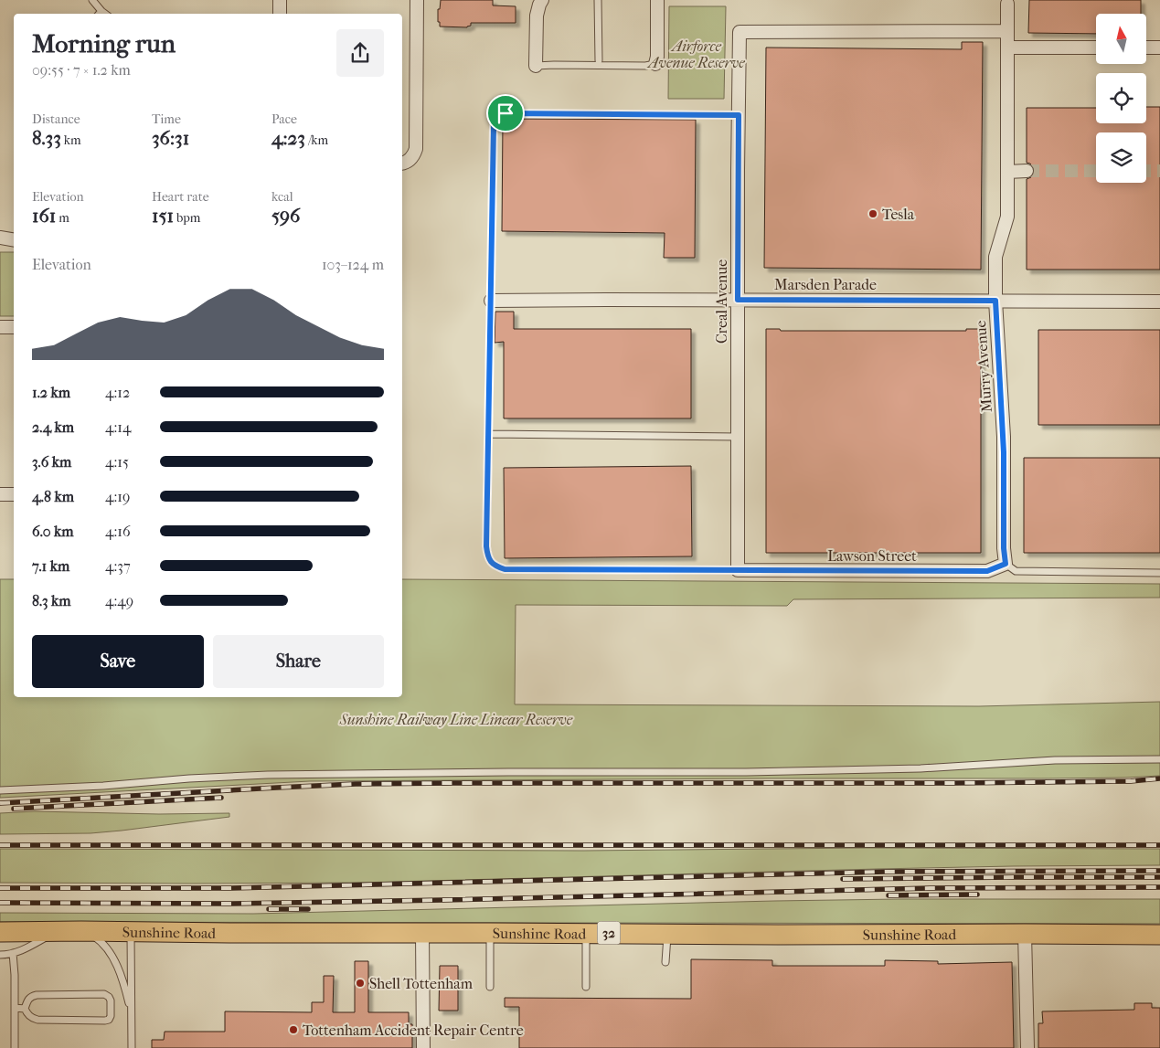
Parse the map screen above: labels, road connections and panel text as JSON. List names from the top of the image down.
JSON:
{
  "streets": {
    "main road": ["Sunshine Road", "32"],
    "street": [
      "Marsden Parade",
      "Creal Avenue",
      "Murry Avenue",
      "Lawson Street"
    ]
  },
  "crossings": [
    ["Marsden Parade", "Creal Avenue"],
    ["Marsden Parade", "Murry Avenue"],
    ["Creal Avenue", "Murry Avenue"],
    ["Creal Avenue", "Lawson Street"],
    ["Murry Avenue", "Lawson Street"]
  ],
  "parks": ["Airforce Avenue Reserve", "Sunshine Railway Line Linear Reserve"],
  "places": ["Tesla", "Shell Tottenham", "Tottenham Accident Repair Centre"],
  "north": "top",
  "page": {
    "heading": ["Morning run", "09:55 · 7 × 1.2 km"],
    "stats": [
      ["Distance", "8.33 km"],
      ["Time", "36:31"],
      ["Pace", "4:23 /km"],
      ["Elevation", "161 m"],
      ["Heart rate", "151 bpm"],
      ["kcal", "596"]
    ],
    "chart": ["Elevation", "103–124 m"],
    "list": [
      {
        "name": "1.2 km",
        "note": "4:12"
      },
      {
        "name": "2.4 km",
        "note": "4:14"
      },
      {
        "name": "3.6 km",
        "note": "4:15"
      },
      {
        "name": "4.8 km",
        "note": "4:19"
      },
      {
        "name": "6.0 km",
        "note": "4:16"
      },
      {
        "name": "7.1 km",
        "note": "4:37"
      },
      {
        "name": "8.3 km",
        "note": "4:49"
      }
    ],
    "buttons": ["Save", "Share"]
  }
}
